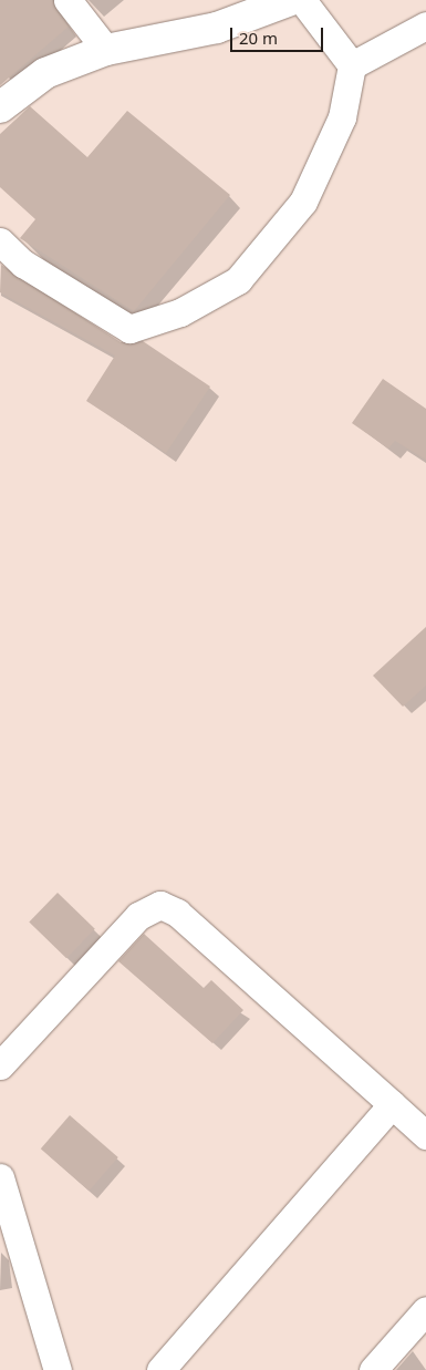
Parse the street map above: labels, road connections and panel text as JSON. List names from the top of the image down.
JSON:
{
  "scale_bar": "20 m"
}
